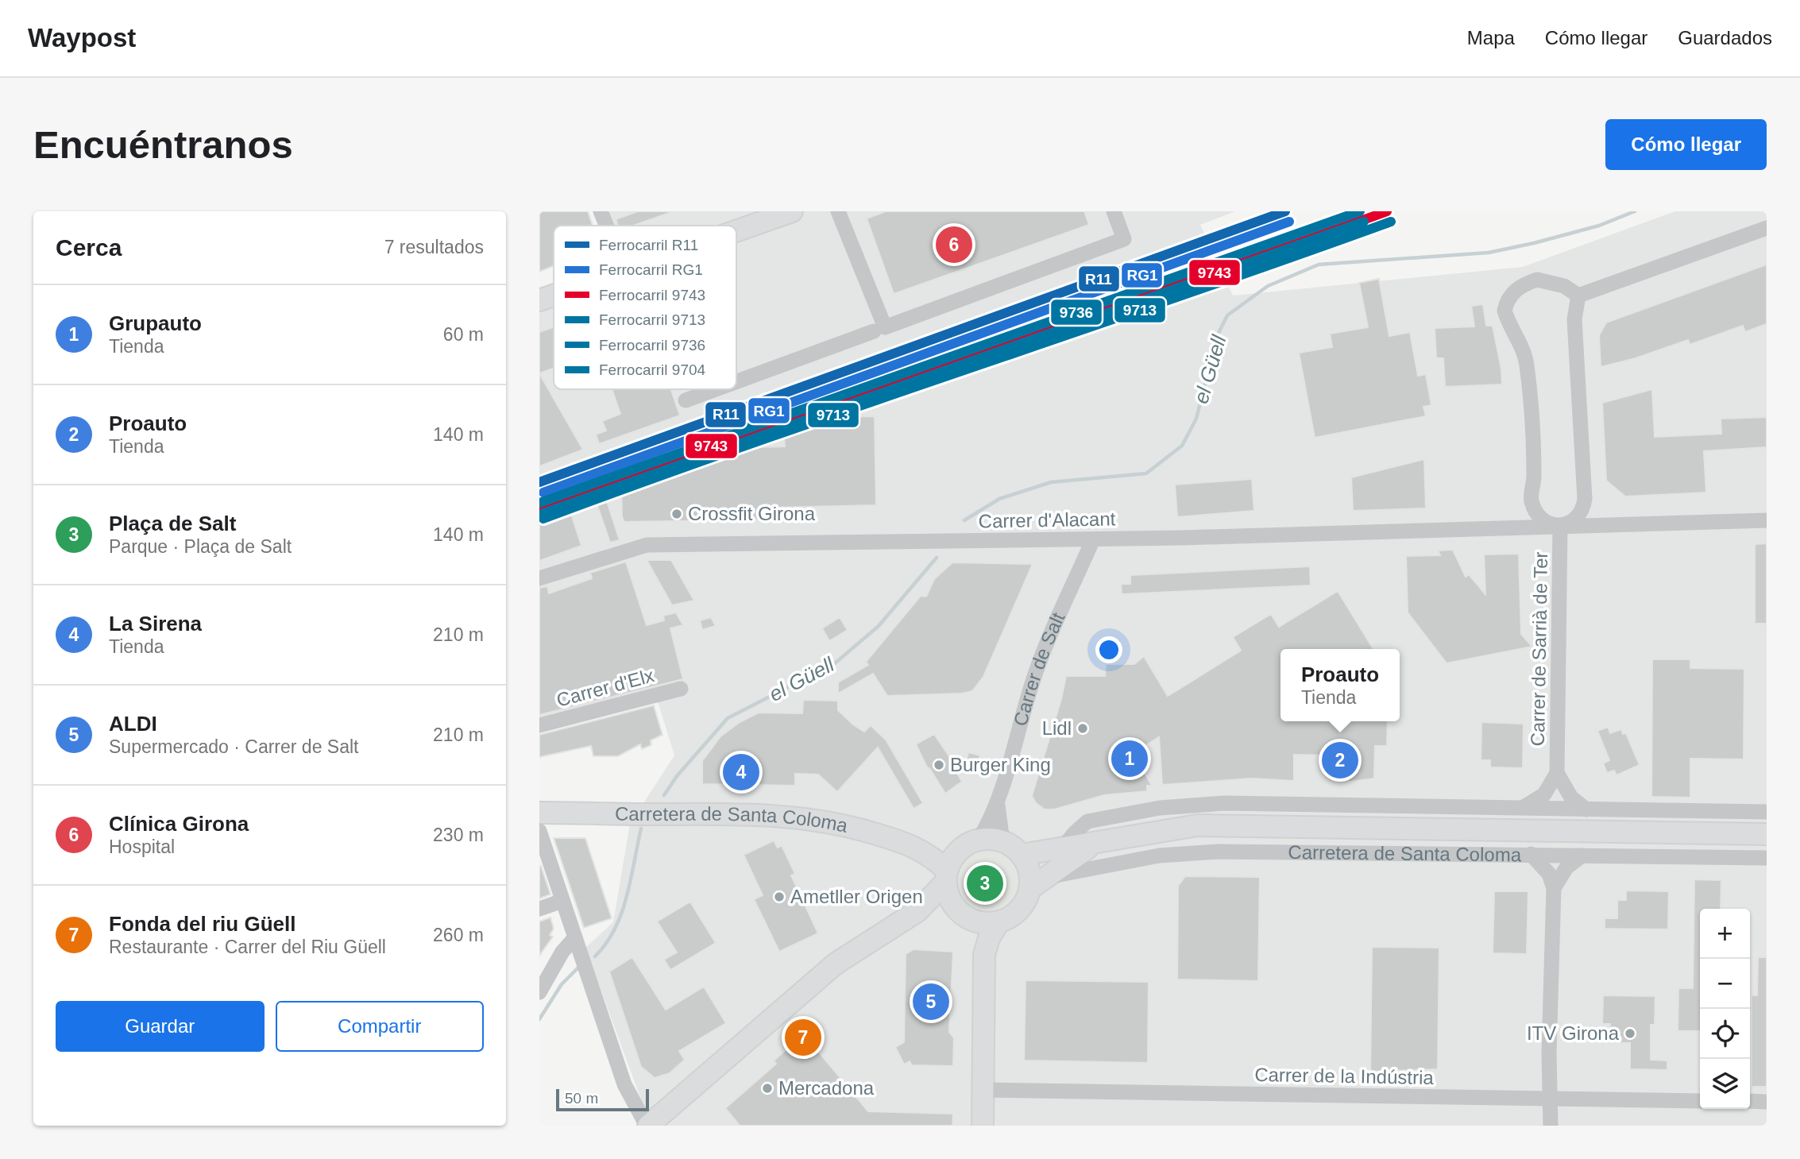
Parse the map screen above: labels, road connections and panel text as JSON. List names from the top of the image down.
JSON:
{
  "streets": {
    "street": [
      "Carrer d'Alacant",
      "Carrer de Sarrià de Ter",
      "Carrer de Salt",
      "Carrer d'Elx",
      "Carretera de Santa Coloma",
      "Carrer de la Indústria"
    ]
  },
  "crossings": [
    ["Carrer d'Alacant", "Carrer de Sarrià de Ter"],
    ["Carrer d'Alacant", "Carrer de Salt"],
    ["Carrer de Salt", "Carretera de Santa Coloma"]
  ],
  "water": ["el Güell"],
  "places": [
    "Crossfit Girona",
    "Lidl",
    "Burger King",
    "Ametller Origen",
    "ITV Girona",
    "Mercadona"
  ],
  "lines": [
    "rail line R11",
    "rail line 9743",
    "rail line 9736",
    "rail line RG1",
    "rail line 9713",
    "rail line 9704"
  ],
  "legend": [
    "Ferrocarril R11",
    "Ferrocarril RG1",
    "Ferrocarril 9743",
    "Ferrocarril 9713",
    "Ferrocarril 9736",
    "Ferrocarril 9704"
  ],
  "scale_bar": "50 m",
  "page": {
    "header": "Waypost",
    "nav": ["Mapa", "Cómo llegar", "Guardados"],
    "buttons": [
      "Cómo llegar",
      ["Guardar", "Compartir"]
    ],
    "title": "Encuéntranos",
    "heading": ["Cerca", "7 resultados"],
    "pins": [
      "6",
      "1",
      "2",
      "4",
      "3",
      "5",
      "7"
    ],
    "list": [
      {
        "mark": "1",
        "name": "Grupauto",
        "note": "Tienda",
        "value": "60 m"
      },
      {
        "mark": "2",
        "name": "Proauto",
        "note": "Tienda",
        "value": "140 m"
      },
      {
        "mark": "3",
        "name": "Plaça de Salt",
        "note": "Parque · Plaça de Salt",
        "value": "140 m"
      },
      {
        "mark": "4",
        "name": "La Sirena",
        "note": "Tienda",
        "value": "210 m"
      },
      {
        "mark": "5",
        "name": "ALDI",
        "note": "Supermercado · Carrer de Salt",
        "value": "210 m"
      },
      {
        "mark": "6",
        "name": "Clínica Girona",
        "note": "Hospital",
        "value": "230 m"
      },
      {
        "mark": "7",
        "name": "Fonda del riu Güell",
        "note": "Restaurante · Carrer del Riu Güell",
        "value": "260 m"
      }
    ],
    "popup": ["Proauto", "Tienda"],
    "map_buttons": ["+", "−"],
    "scale": "50 m"
  }
}
